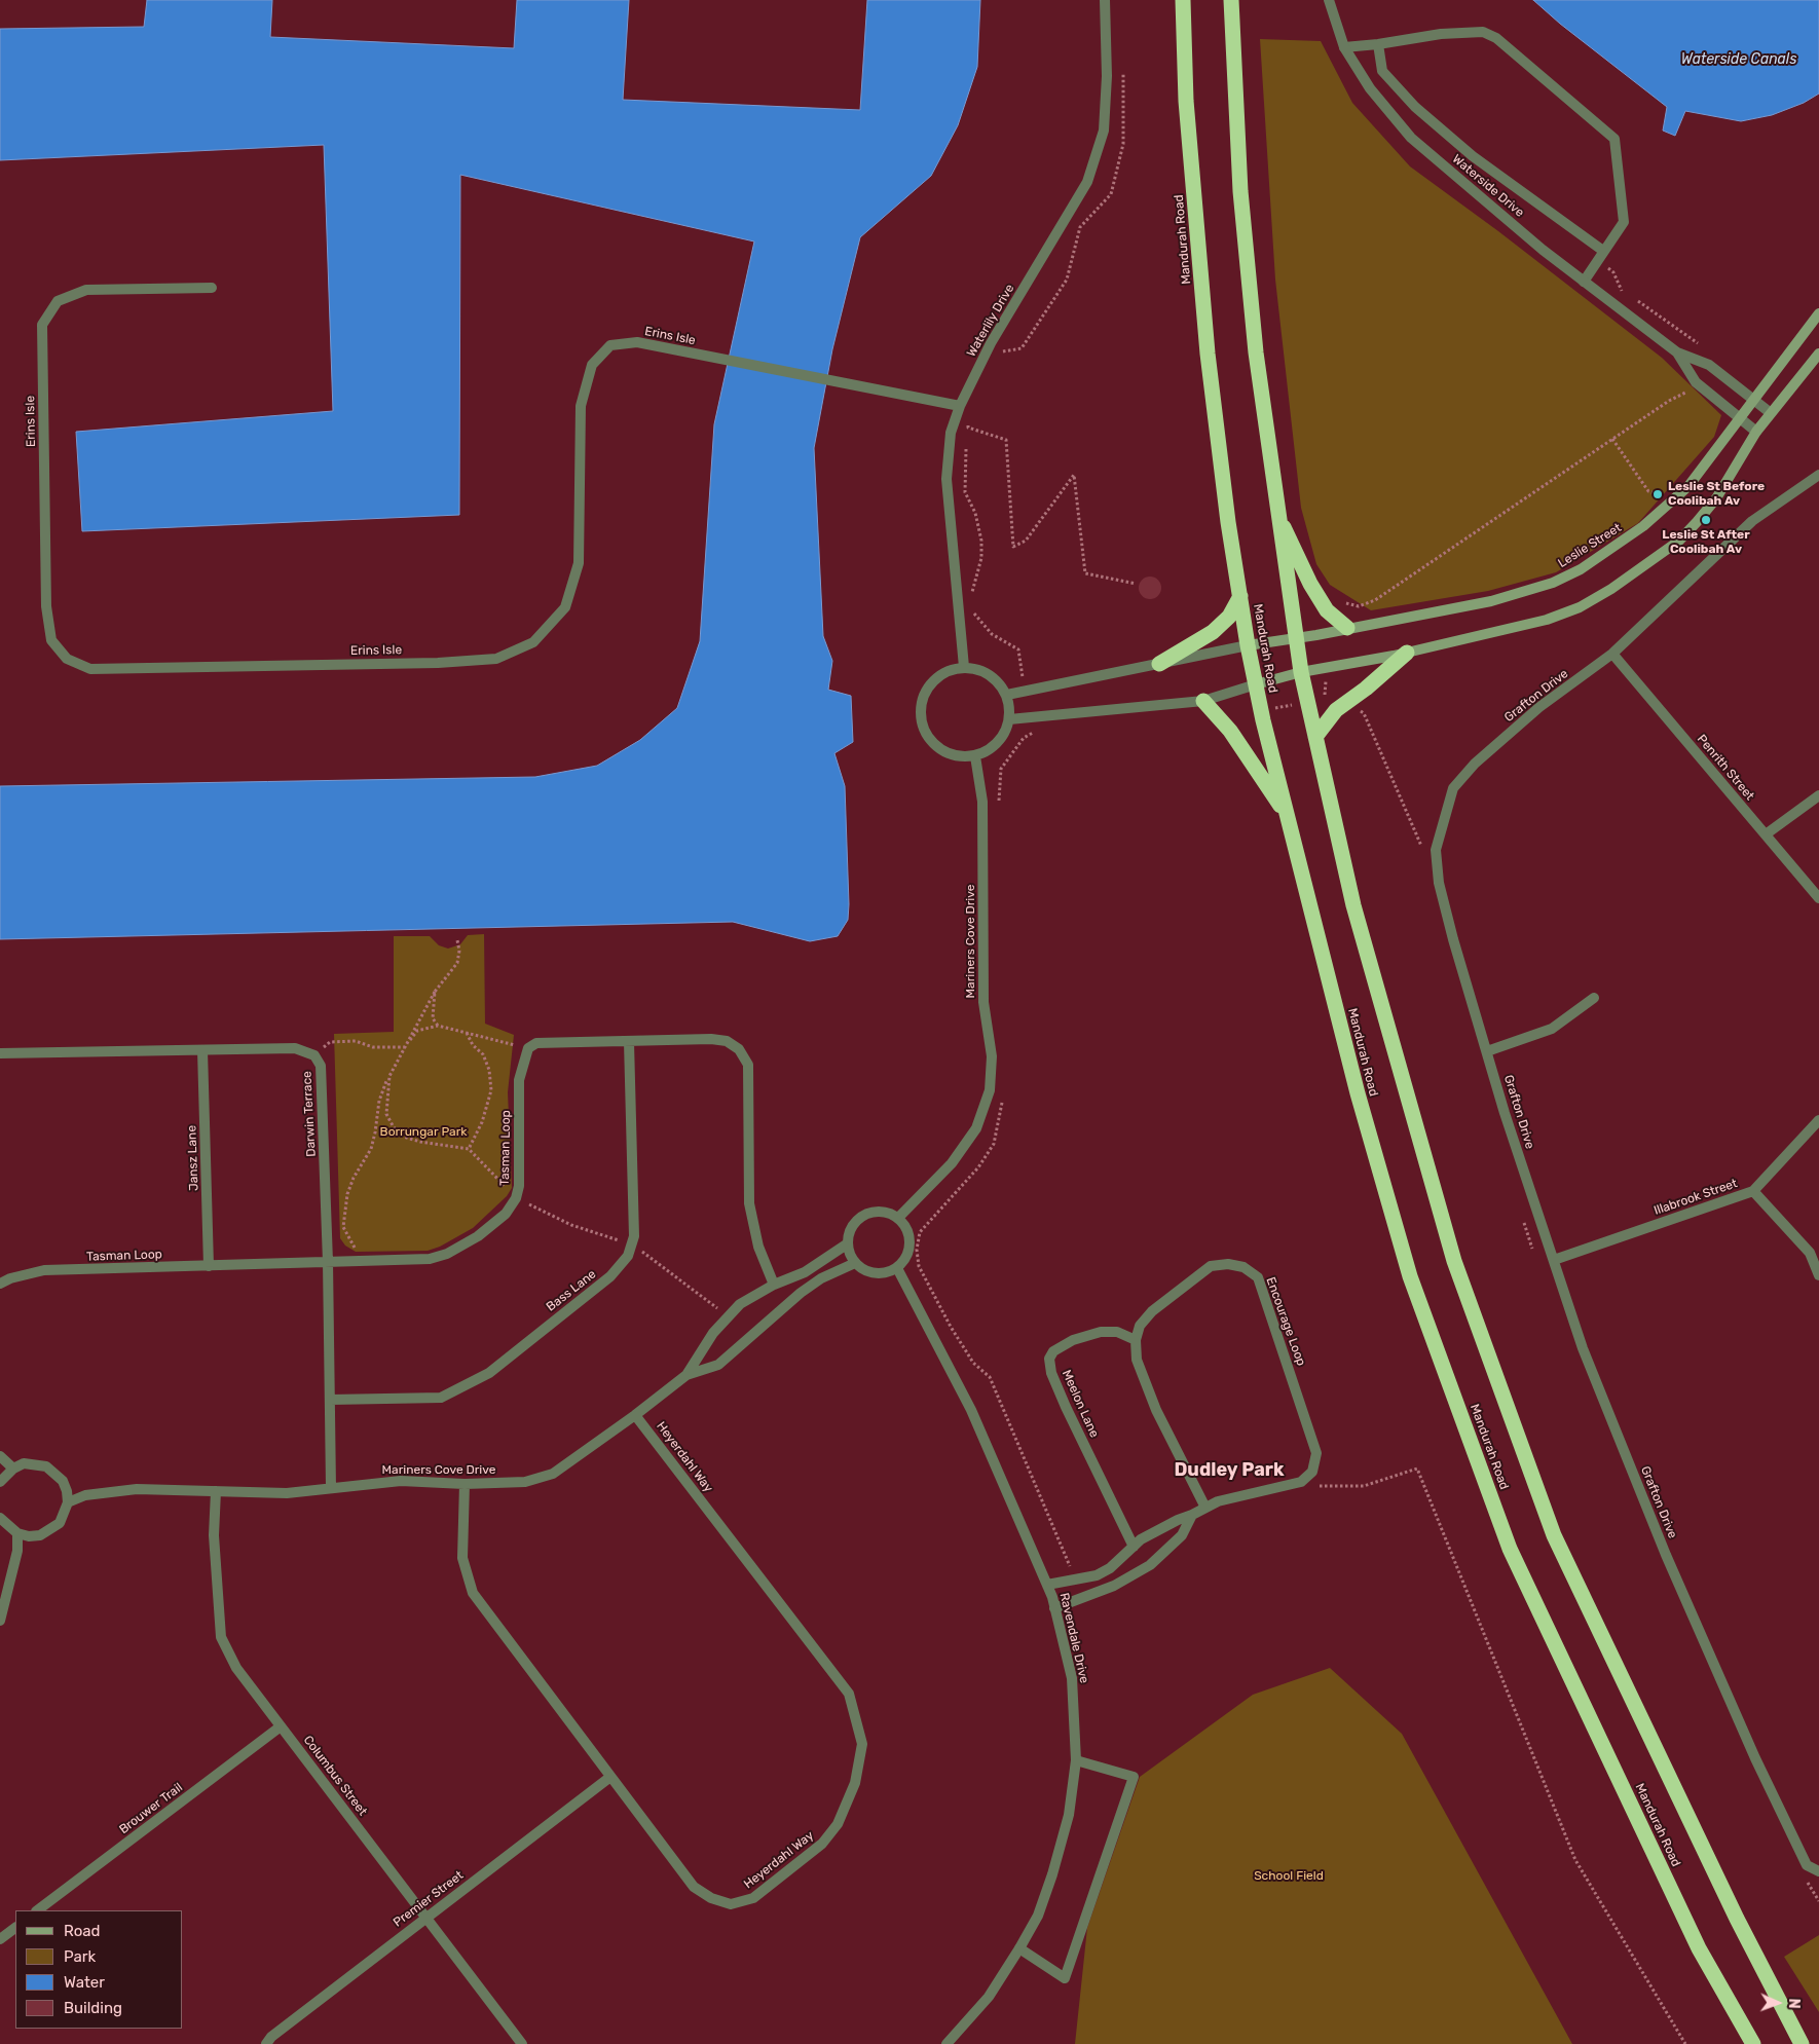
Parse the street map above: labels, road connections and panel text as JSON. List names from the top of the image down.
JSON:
{
  "streets": {
    "highway": ["Mandurah Road"],
    "street": [
      "Waterside Drive",
      "Waterlily Drive",
      "Erins Isle",
      "Leslie Street",
      "Grafton Drive",
      "Penrith Street",
      "Mariners Cove Drive",
      "Darwin Terrace",
      "Tasman Loop",
      "Jansz Lane",
      "Illabrook Street",
      "Bass Lane",
      "Encourage Loop",
      "Meelon Lane",
      "Heyerdahl Way",
      "Ravendale Drive",
      "Columbus Street",
      "Brouwer Trail",
      "Premier Street"
    ]
  },
  "crossings": [
    ["Waterside Drive", "Leslie Street"],
    ["Mandurah Road", "Leslie Street"],
    ["Waterlily Drive", "Erins Isle"],
    ["Waterlily Drive", "Mariners Cove Drive"],
    ["Grafton Drive", "Penrith Street"],
    ["Grafton Drive", "Illabrook Street"],
    ["Mariners Cove Drive", "Darwin Terrace"],
    ["Mariners Cove Drive", "Heyerdahl Way"],
    ["Mariners Cove Drive", "Ravendale Drive"],
    ["Mariners Cove Drive", "Columbus Street"],
    ["Darwin Terrace", "Tasman Loop"],
    ["Darwin Terrace", "Jansz Lane"],
    ["Darwin Terrace", "Bass Lane"],
    ["Tasman Loop", "Jansz Lane"],
    ["Encourage Loop", "Meelon Lane"],
    ["Encourage Loop", "Ravendale Drive"],
    ["Heyerdahl Way", "Premier Street"],
    ["Columbus Street", "Brouwer Trail"],
    ["Columbus Street", "Premier Street"]
  ],
  "districts": ["Dudley Park"],
  "water": ["Waterside Canals"],
  "parks": ["Borrungar Park", "School Field"],
  "places": ["Leslie St Before Coolibah Av", "Leslie St After Coolibah Av"],
  "legend": [
    "Road",
    "Park",
    "Water",
    "Building"
  ],
  "north": "right"
}
